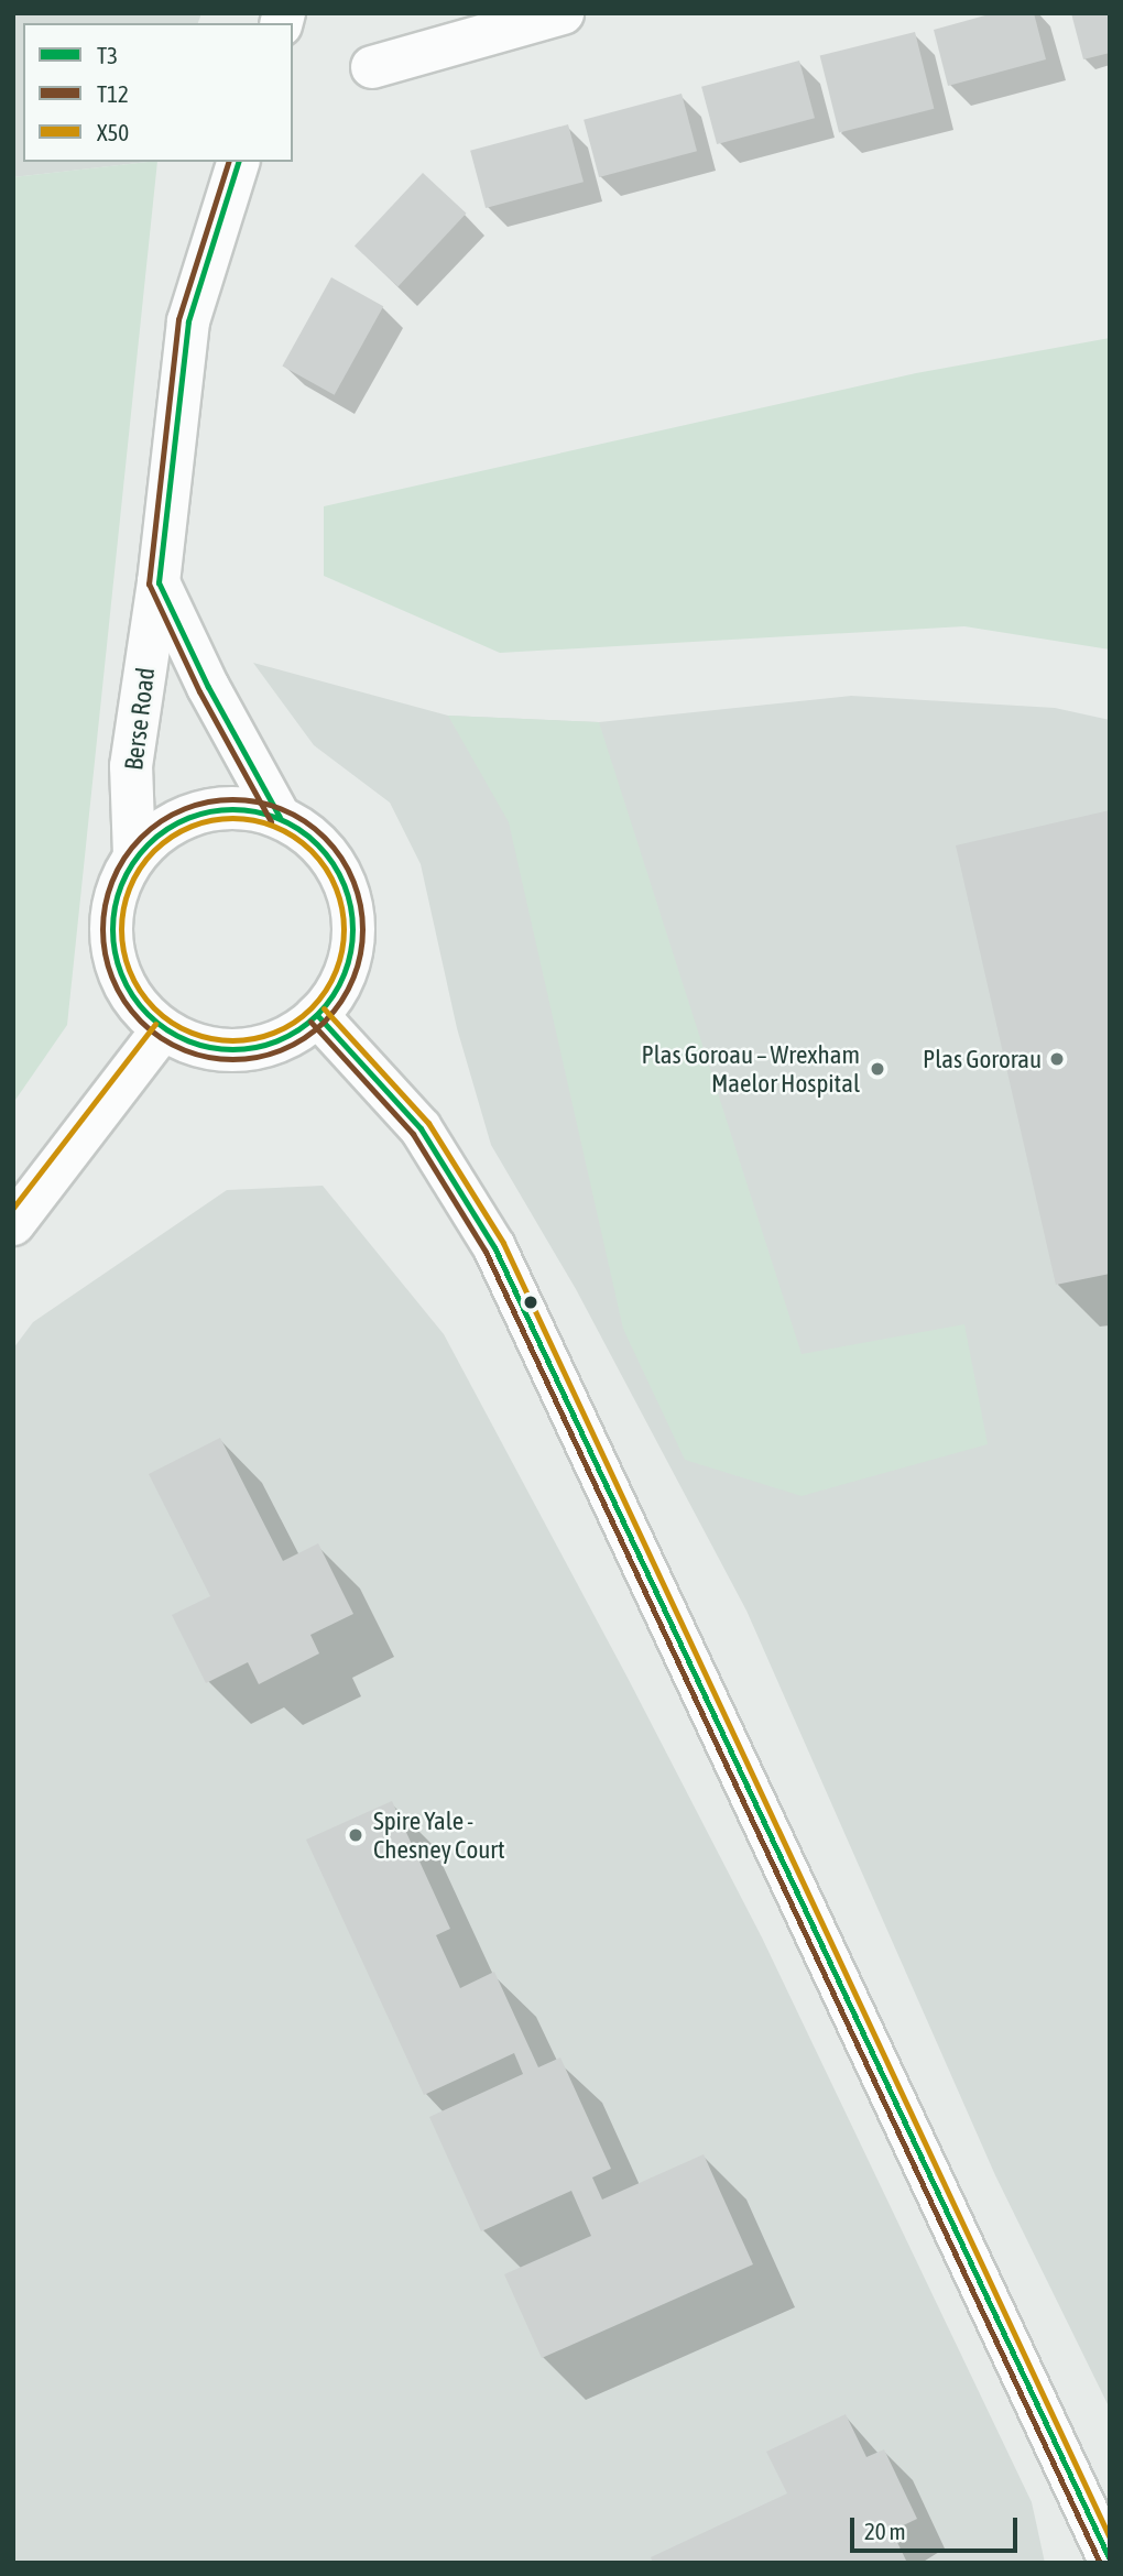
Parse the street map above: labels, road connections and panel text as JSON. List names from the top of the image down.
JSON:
{
  "streets": {
    "main road": ["Berse Road"]
  },
  "places": ["Plas Gororau", "Plas Goroau – Wrexham Maelor Hospital", "Spire Yale - Chesney Court"],
  "lines": ["transit line T3", "transit line T12", "transit line X50"],
  "legend": ["T3", "T12", "X50"],
  "scale_bar": "20 m"
}
